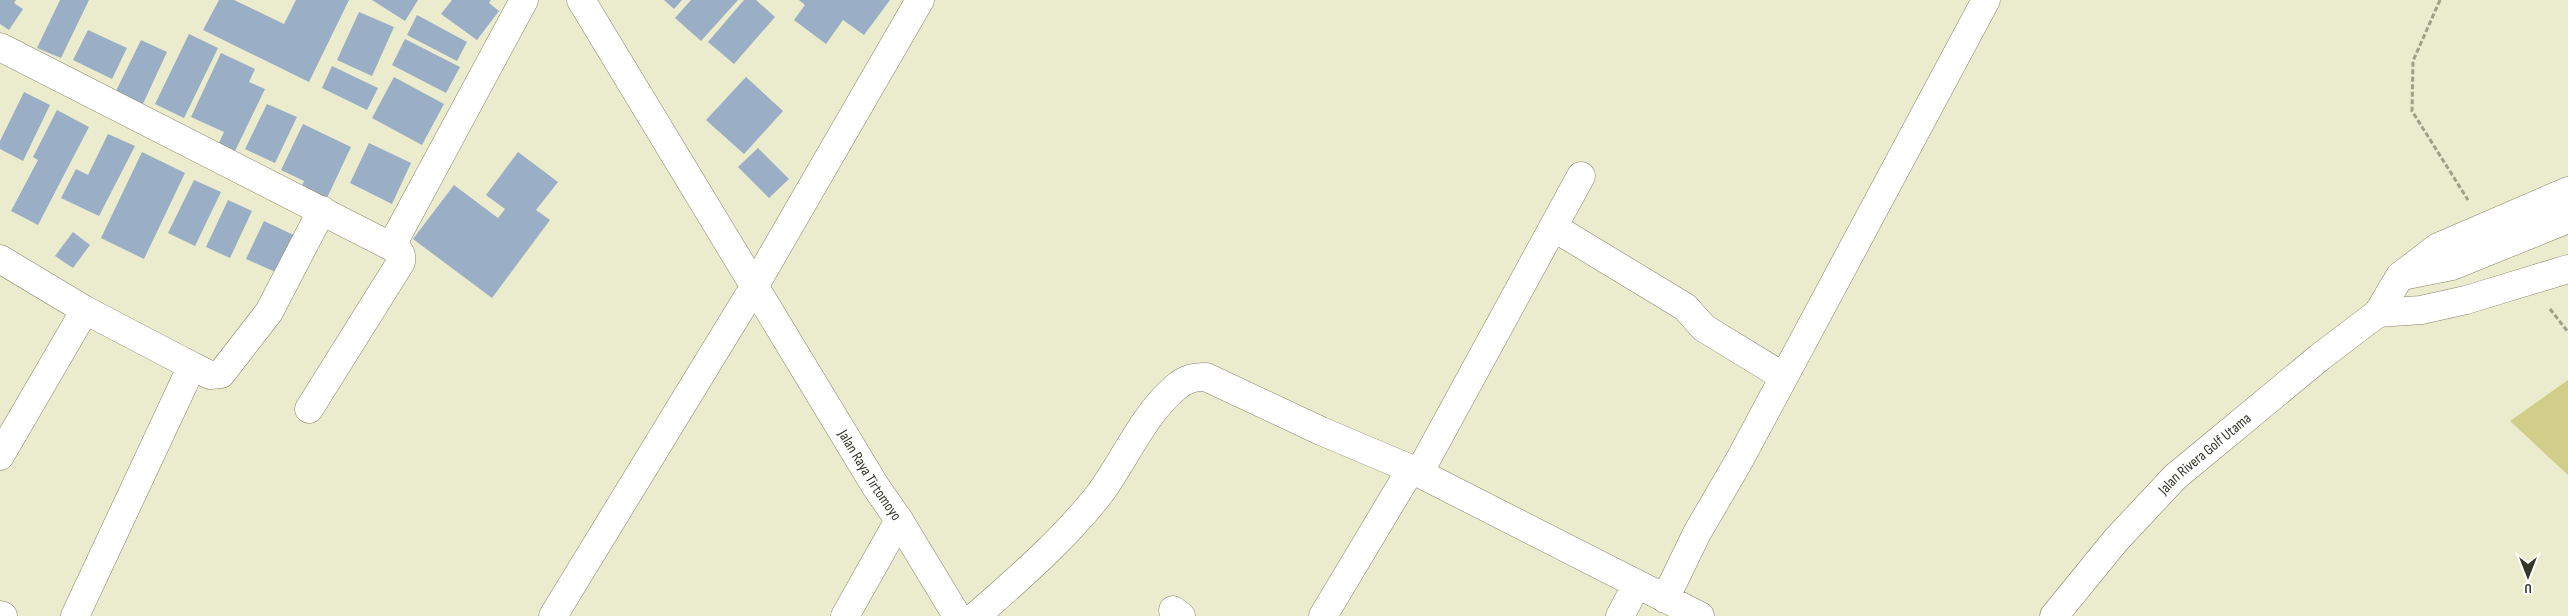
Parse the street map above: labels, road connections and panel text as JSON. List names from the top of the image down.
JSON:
{
  "streets": {
    "street": ["Jalan Rivera Golf Utama", "Jalan Raya Tirtomoyo"]
  },
  "north": "bottom"
}
